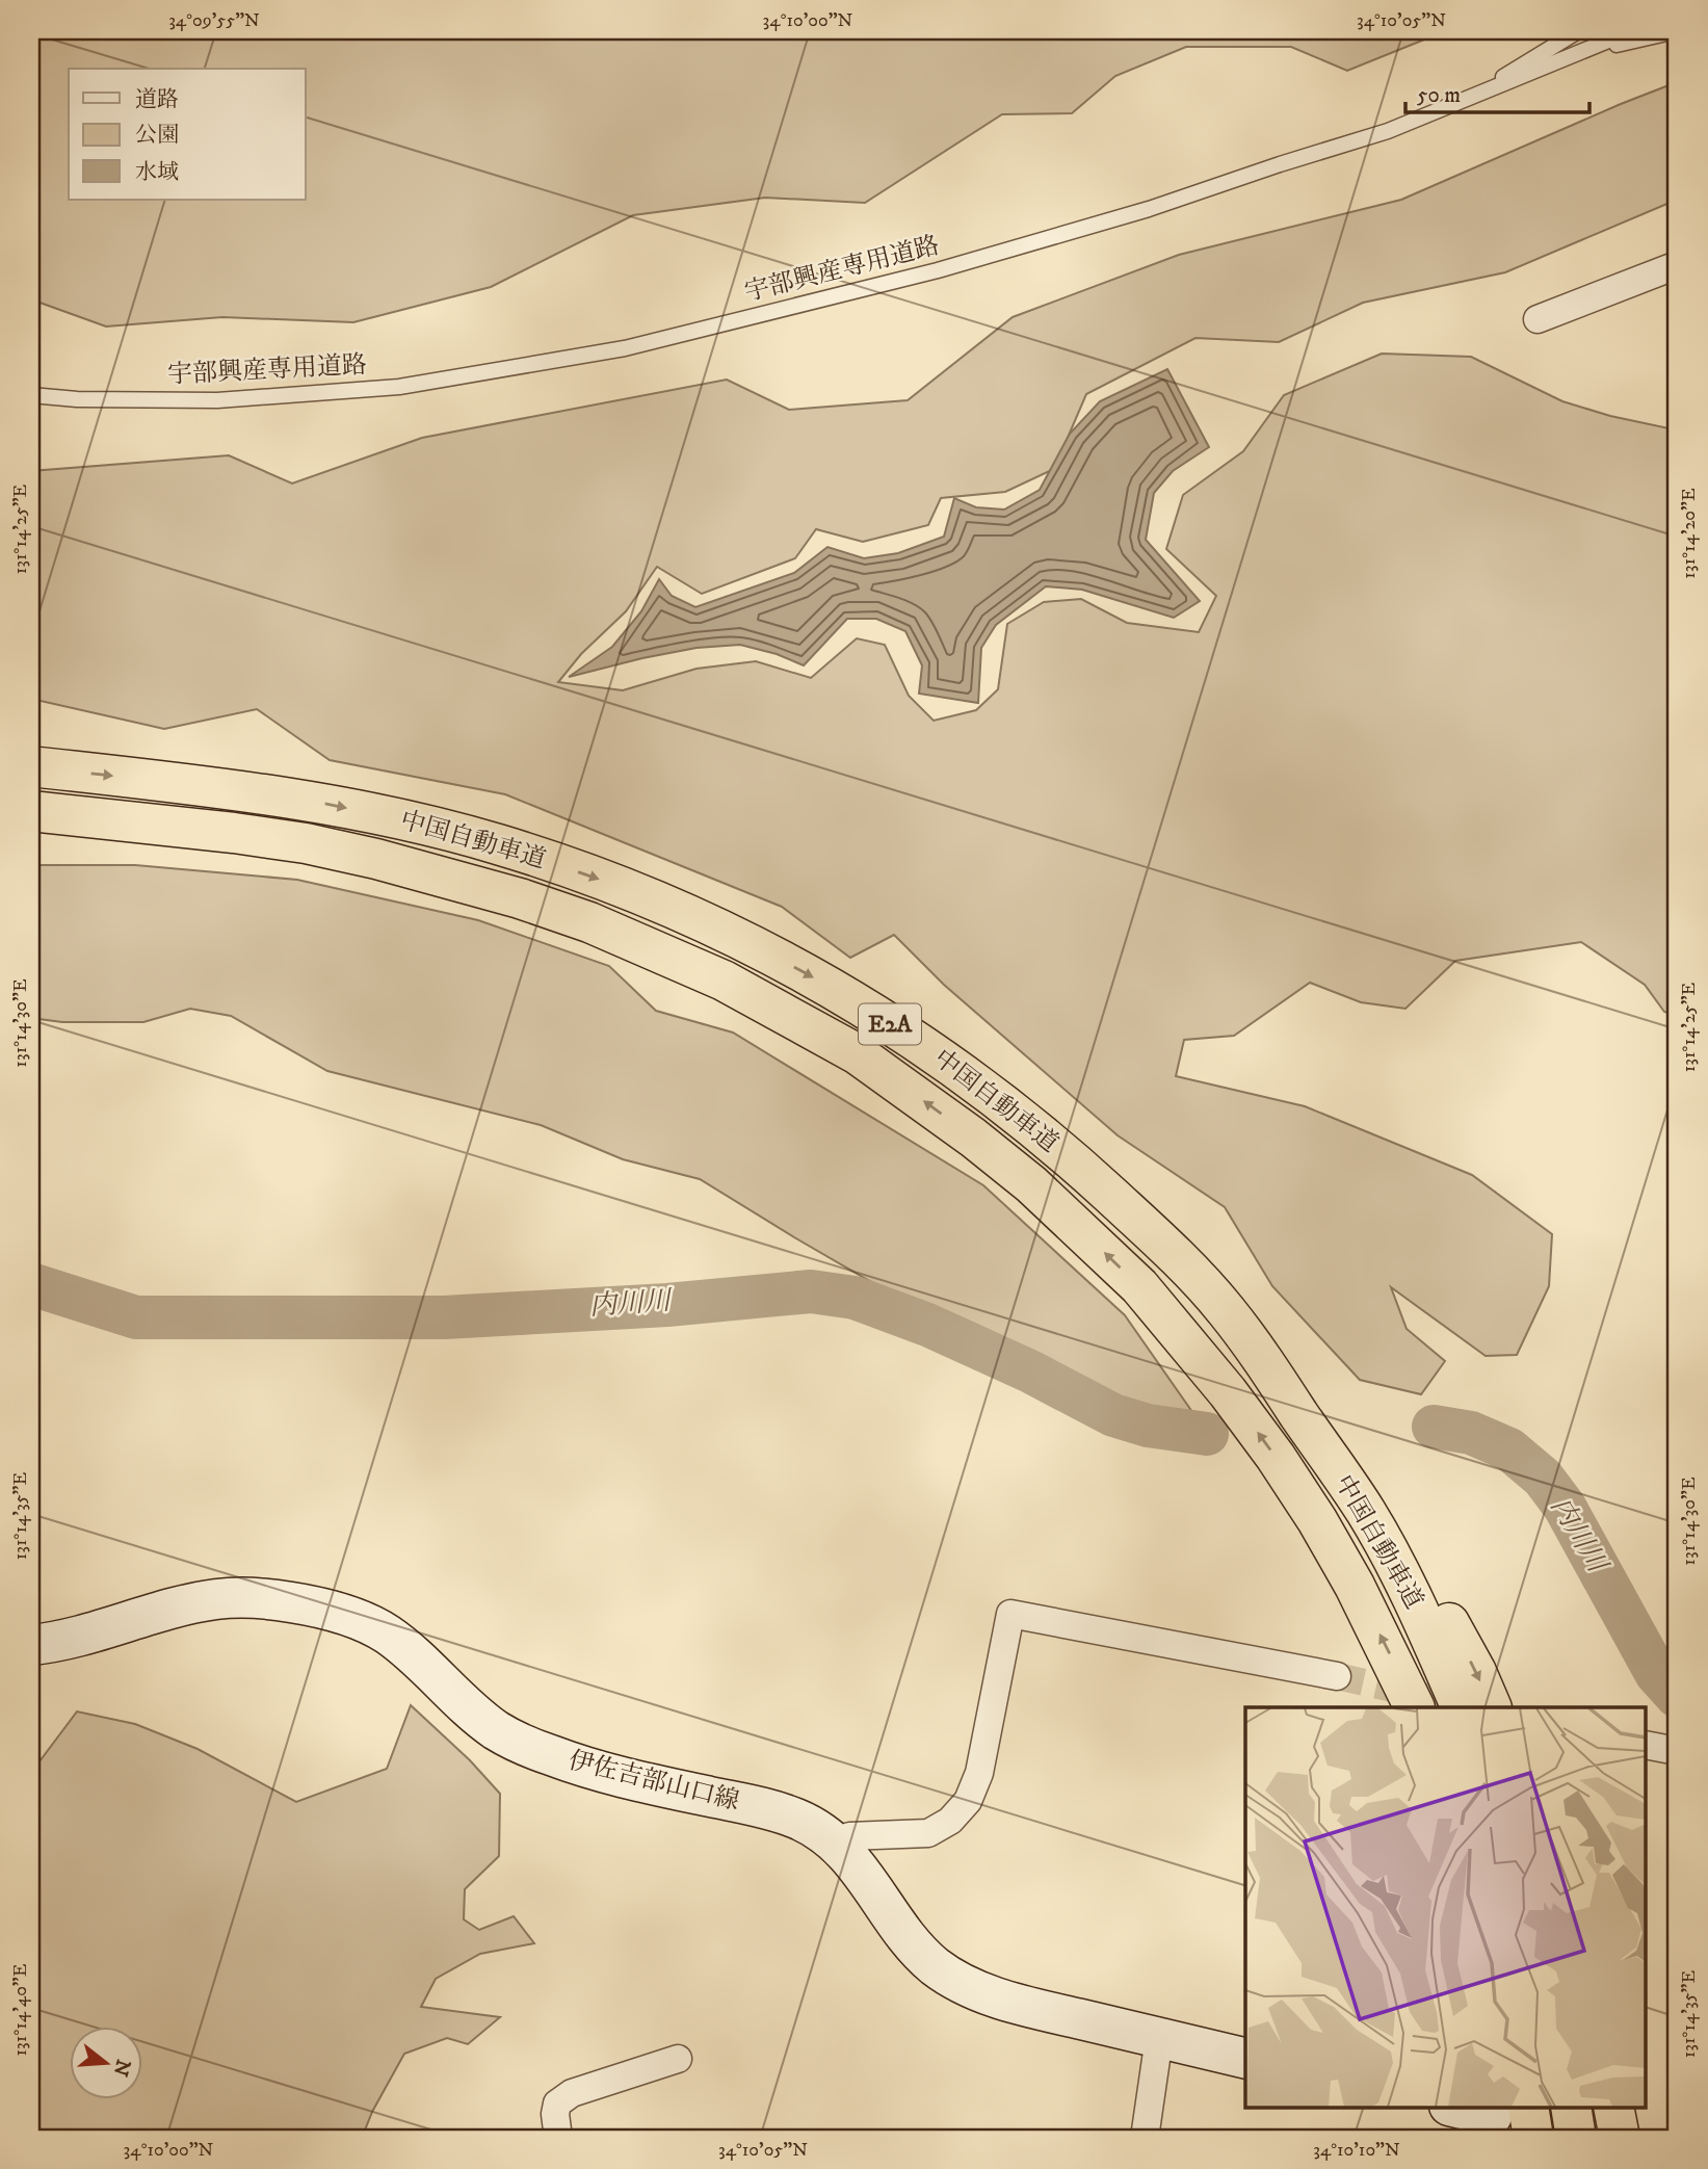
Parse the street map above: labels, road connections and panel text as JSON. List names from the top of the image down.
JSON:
{
  "streets": {
    "highway": ["中国自動車道", "E2A"],
    "main road": ["伊佐吉部山口線"],
    "lane": ["宇部興産専用道路"]
  },
  "water": ["内川川"],
  "legend": ["道路", "公園", "水域"],
  "scale_bar": "50 m",
  "north": "right",
  "coordinates": [
    "34°09'55\"N",
    "34°10'00\"N",
    "34°10'05\"N",
    "131°14'25\"E",
    "131°14'20\"E",
    "131°14'30\"E",
    "131°14'35\"E",
    "131°14'40\"E",
    "34°10'10\"N"
  ]
}
